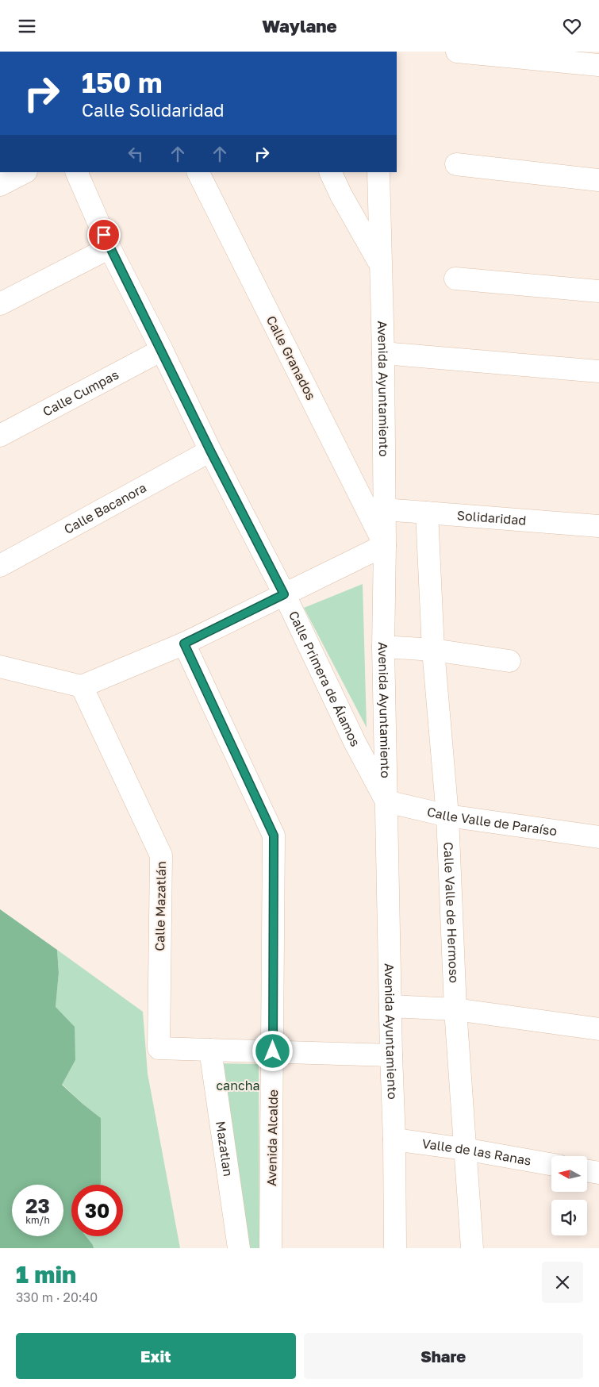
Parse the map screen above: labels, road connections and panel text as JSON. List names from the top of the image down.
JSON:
{
  "streets": {
    "street": [
      "Calle Granados",
      "Avenida Ayuntamiento",
      "Calle Cumpas",
      "Calle Bacanora",
      "Solidaridad",
      "Calle Primera de Álamos",
      "Calle Valle de Paraíso",
      "Calle Mazatlán",
      "Calle Valle de Hermoso",
      "Avenida Alcalde",
      "Mazatlan",
      "Valle de las Ranas"
    ]
  },
  "crossings": [
    ["Calle Granados", "Avenida Ayuntamiento"],
    ["Avenida Ayuntamiento", "Solidaridad"],
    ["Avenida Ayuntamiento", "Calle Primera de Álamos"],
    ["Avenida Ayuntamiento", "Calle Valle de Paraíso"],
    ["Avenida Ayuntamiento", "Valle de las Ranas"],
    ["Calle Cumpas", "Calle Primera de Álamos"],
    ["Calle Bacanora", "Calle Primera de Álamos"],
    ["Solidaridad", "Calle Valle de Hermoso"],
    ["Calle Primera de Álamos", "Calle Valle de Paraíso"],
    ["Calle Valle de Paraíso", "Calle Valle de Hermoso"],
    ["Calle Mazatlán", "Mazatlan"],
    ["Calle Valle de Hermoso", "Valle de las Ranas"]
  ],
  "parks": ["cancha"],
  "north": "left",
  "page": {
    "header": "Waylane",
    "turn": ["150 m", "Calle Solidaridad"],
    "speed": "23 km/h",
    "limit": "30",
    "heading": ["1 min", "330 m · 20:40"],
    "buttons": ["Exit", "Share"]
  }
}
